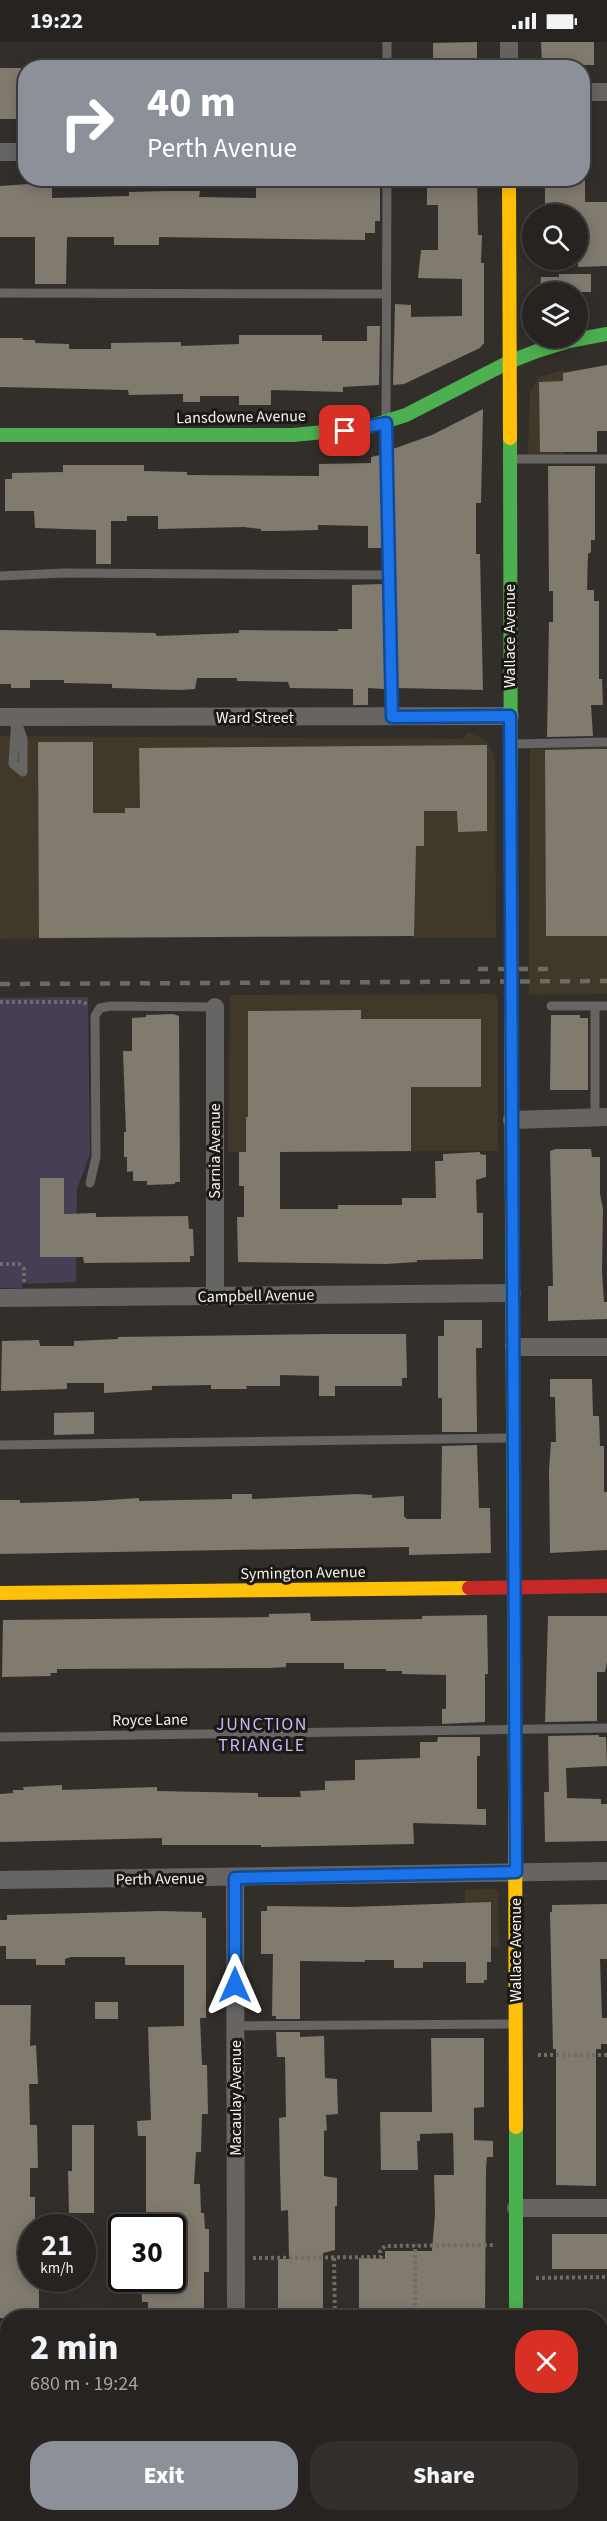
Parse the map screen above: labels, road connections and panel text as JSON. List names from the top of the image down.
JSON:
{
  "streets": {
    "street": [
      "Lansdowne Avenue",
      "Wallace Avenue",
      "Ward Street",
      "Sarnia Avenue",
      "Campbell Avenue",
      "Symington Avenue",
      "Perth Avenue",
      "Macaulay Avenue"
    ],
    "lane": ["Royce Lane"]
  },
  "crossings": [
    ["Lansdowne Avenue", "Wallace Avenue"],
    ["Wallace Avenue", "Ward Street"],
    ["Wallace Avenue", "Campbell Avenue"],
    ["Wallace Avenue", "Symington Avenue"],
    ["Wallace Avenue", "Royce Lane"],
    ["Wallace Avenue", "Perth Avenue"],
    ["Sarnia Avenue", "Campbell Avenue"],
    ["Perth Avenue", "Macaulay Avenue"]
  ],
  "districts": ["JUNCTION TRIANGLE"],
  "page": {
    "status": "19:22",
    "turn": ["40 m", "Perth Avenue"],
    "speed": "21 km/h",
    "limit": "30",
    "heading": ["2 min", "680 m · 19:24"],
    "buttons": ["Exit", "Share"]
  }
}
